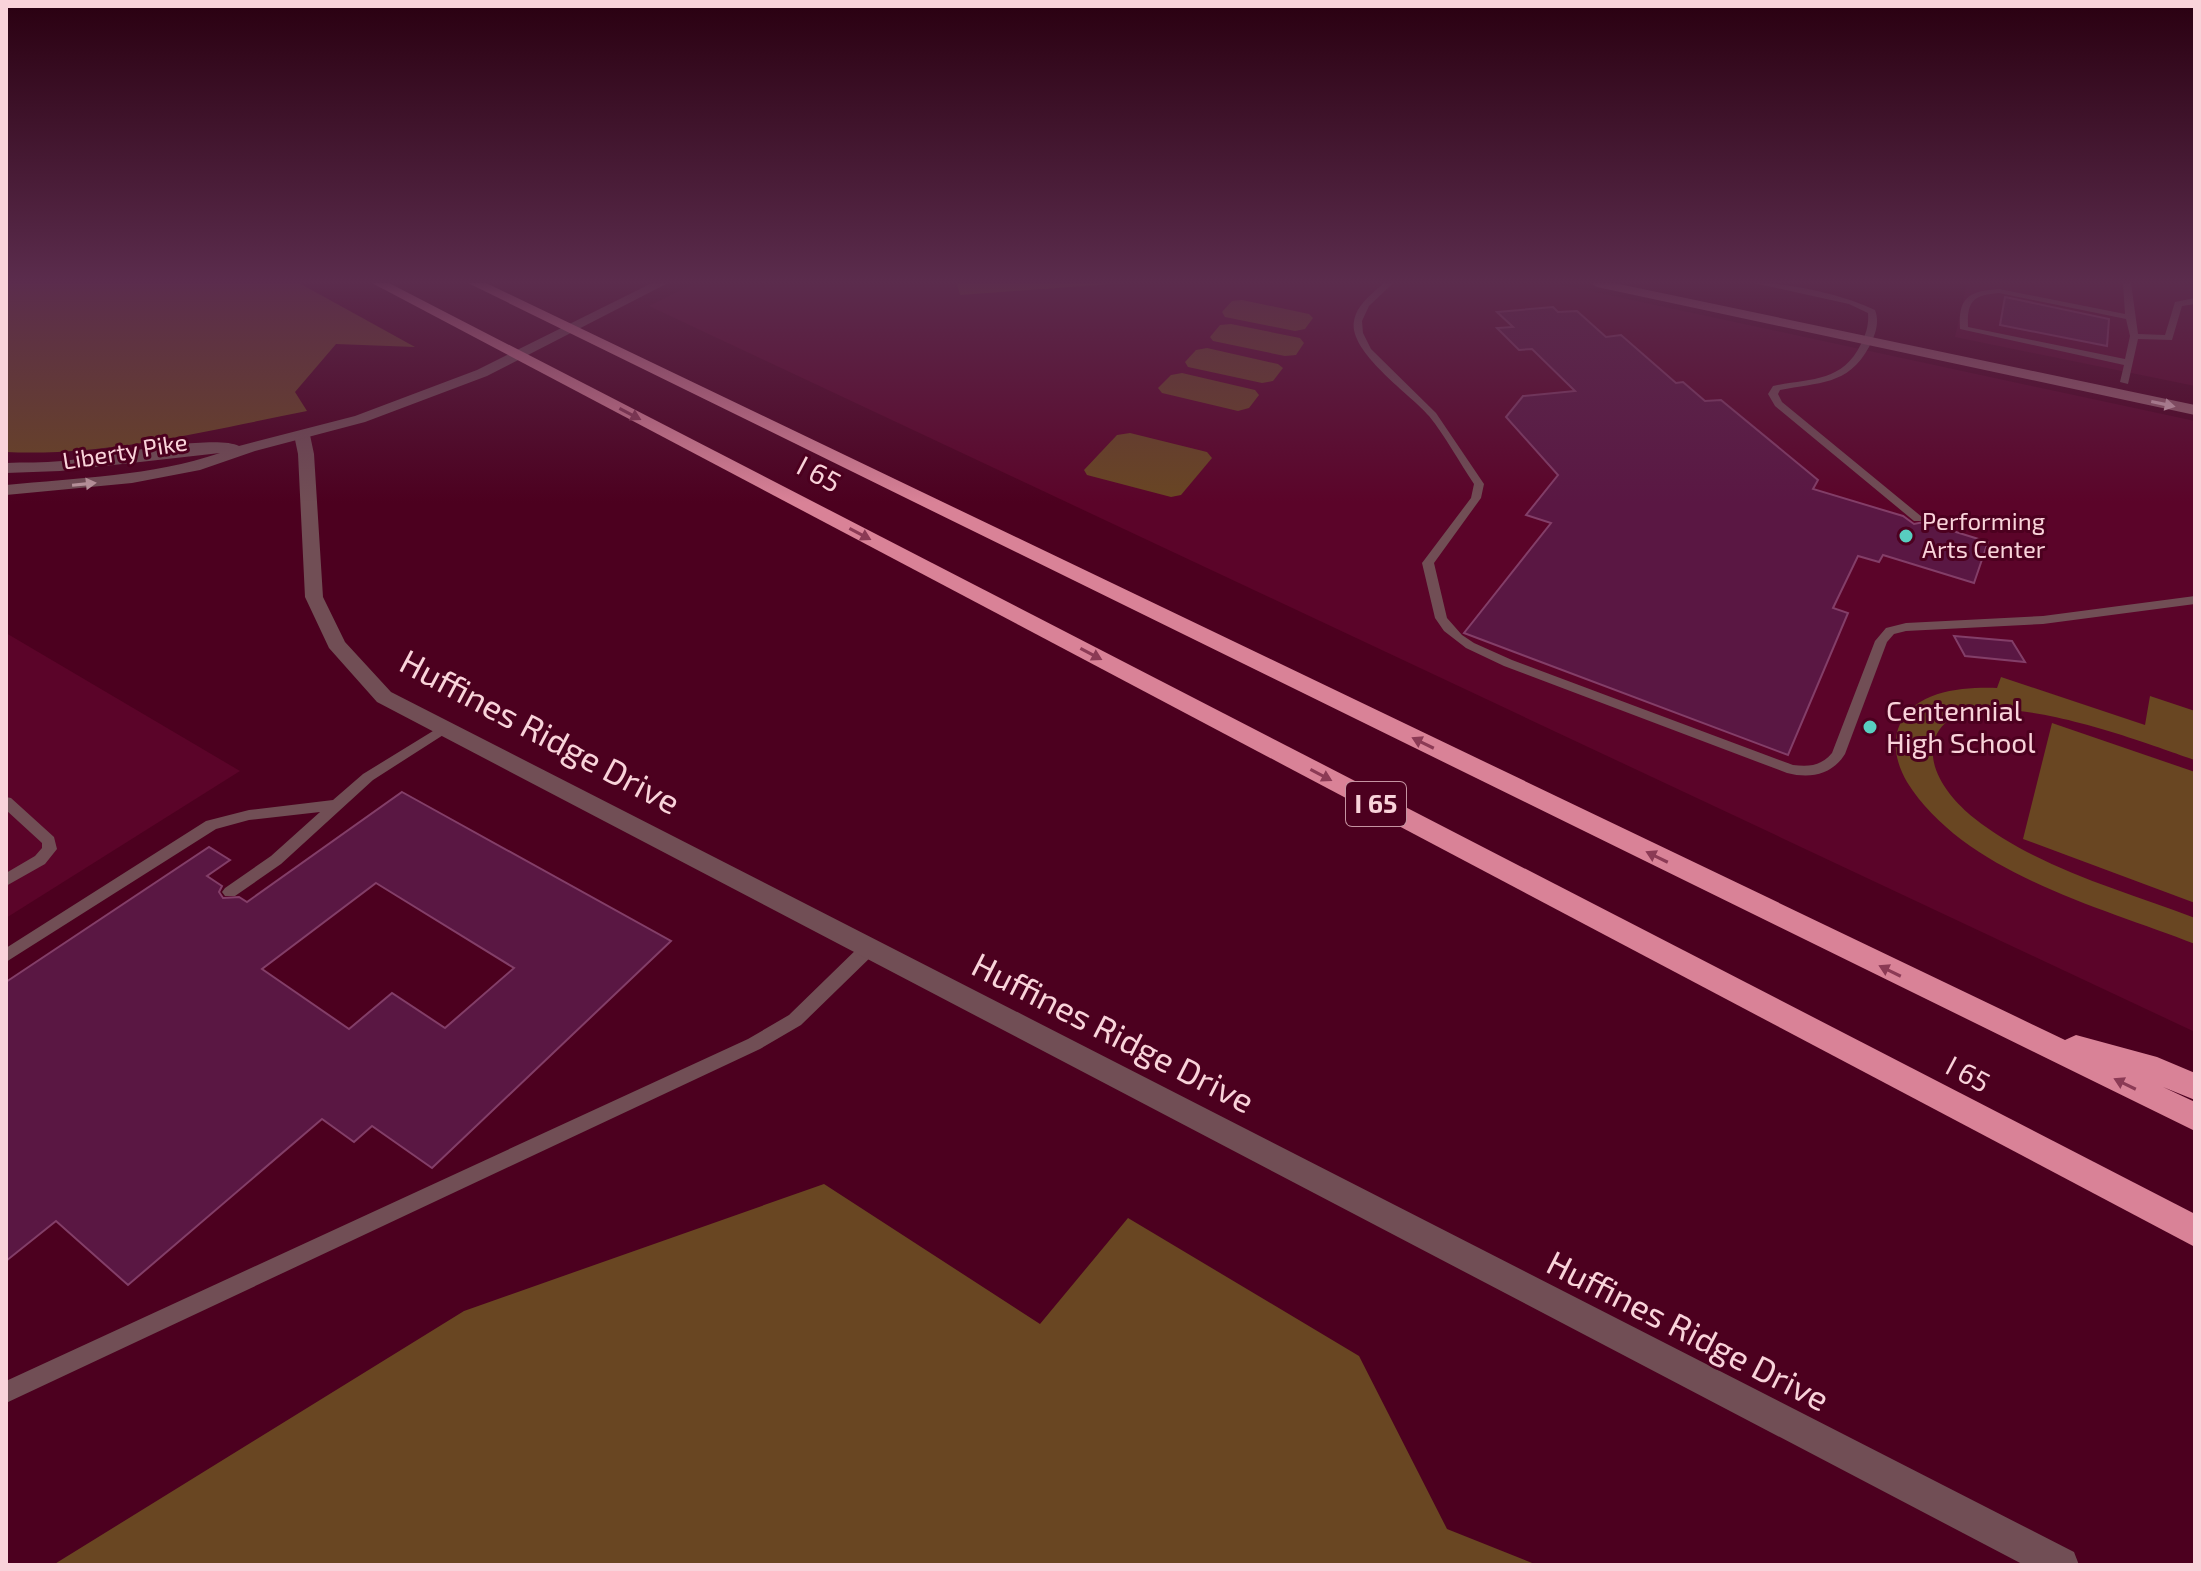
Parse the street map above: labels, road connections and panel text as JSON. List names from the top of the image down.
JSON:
{
  "streets": {
    "highway": ["I 65"],
    "street": ["Liberty Pike", "Huffines Ridge Drive"]
  },
  "crossings": [
    ["Liberty Pike", "Huffines Ridge Drive"]
  ],
  "places": ["Performing Arts Center", "Centennial High School"]
}
